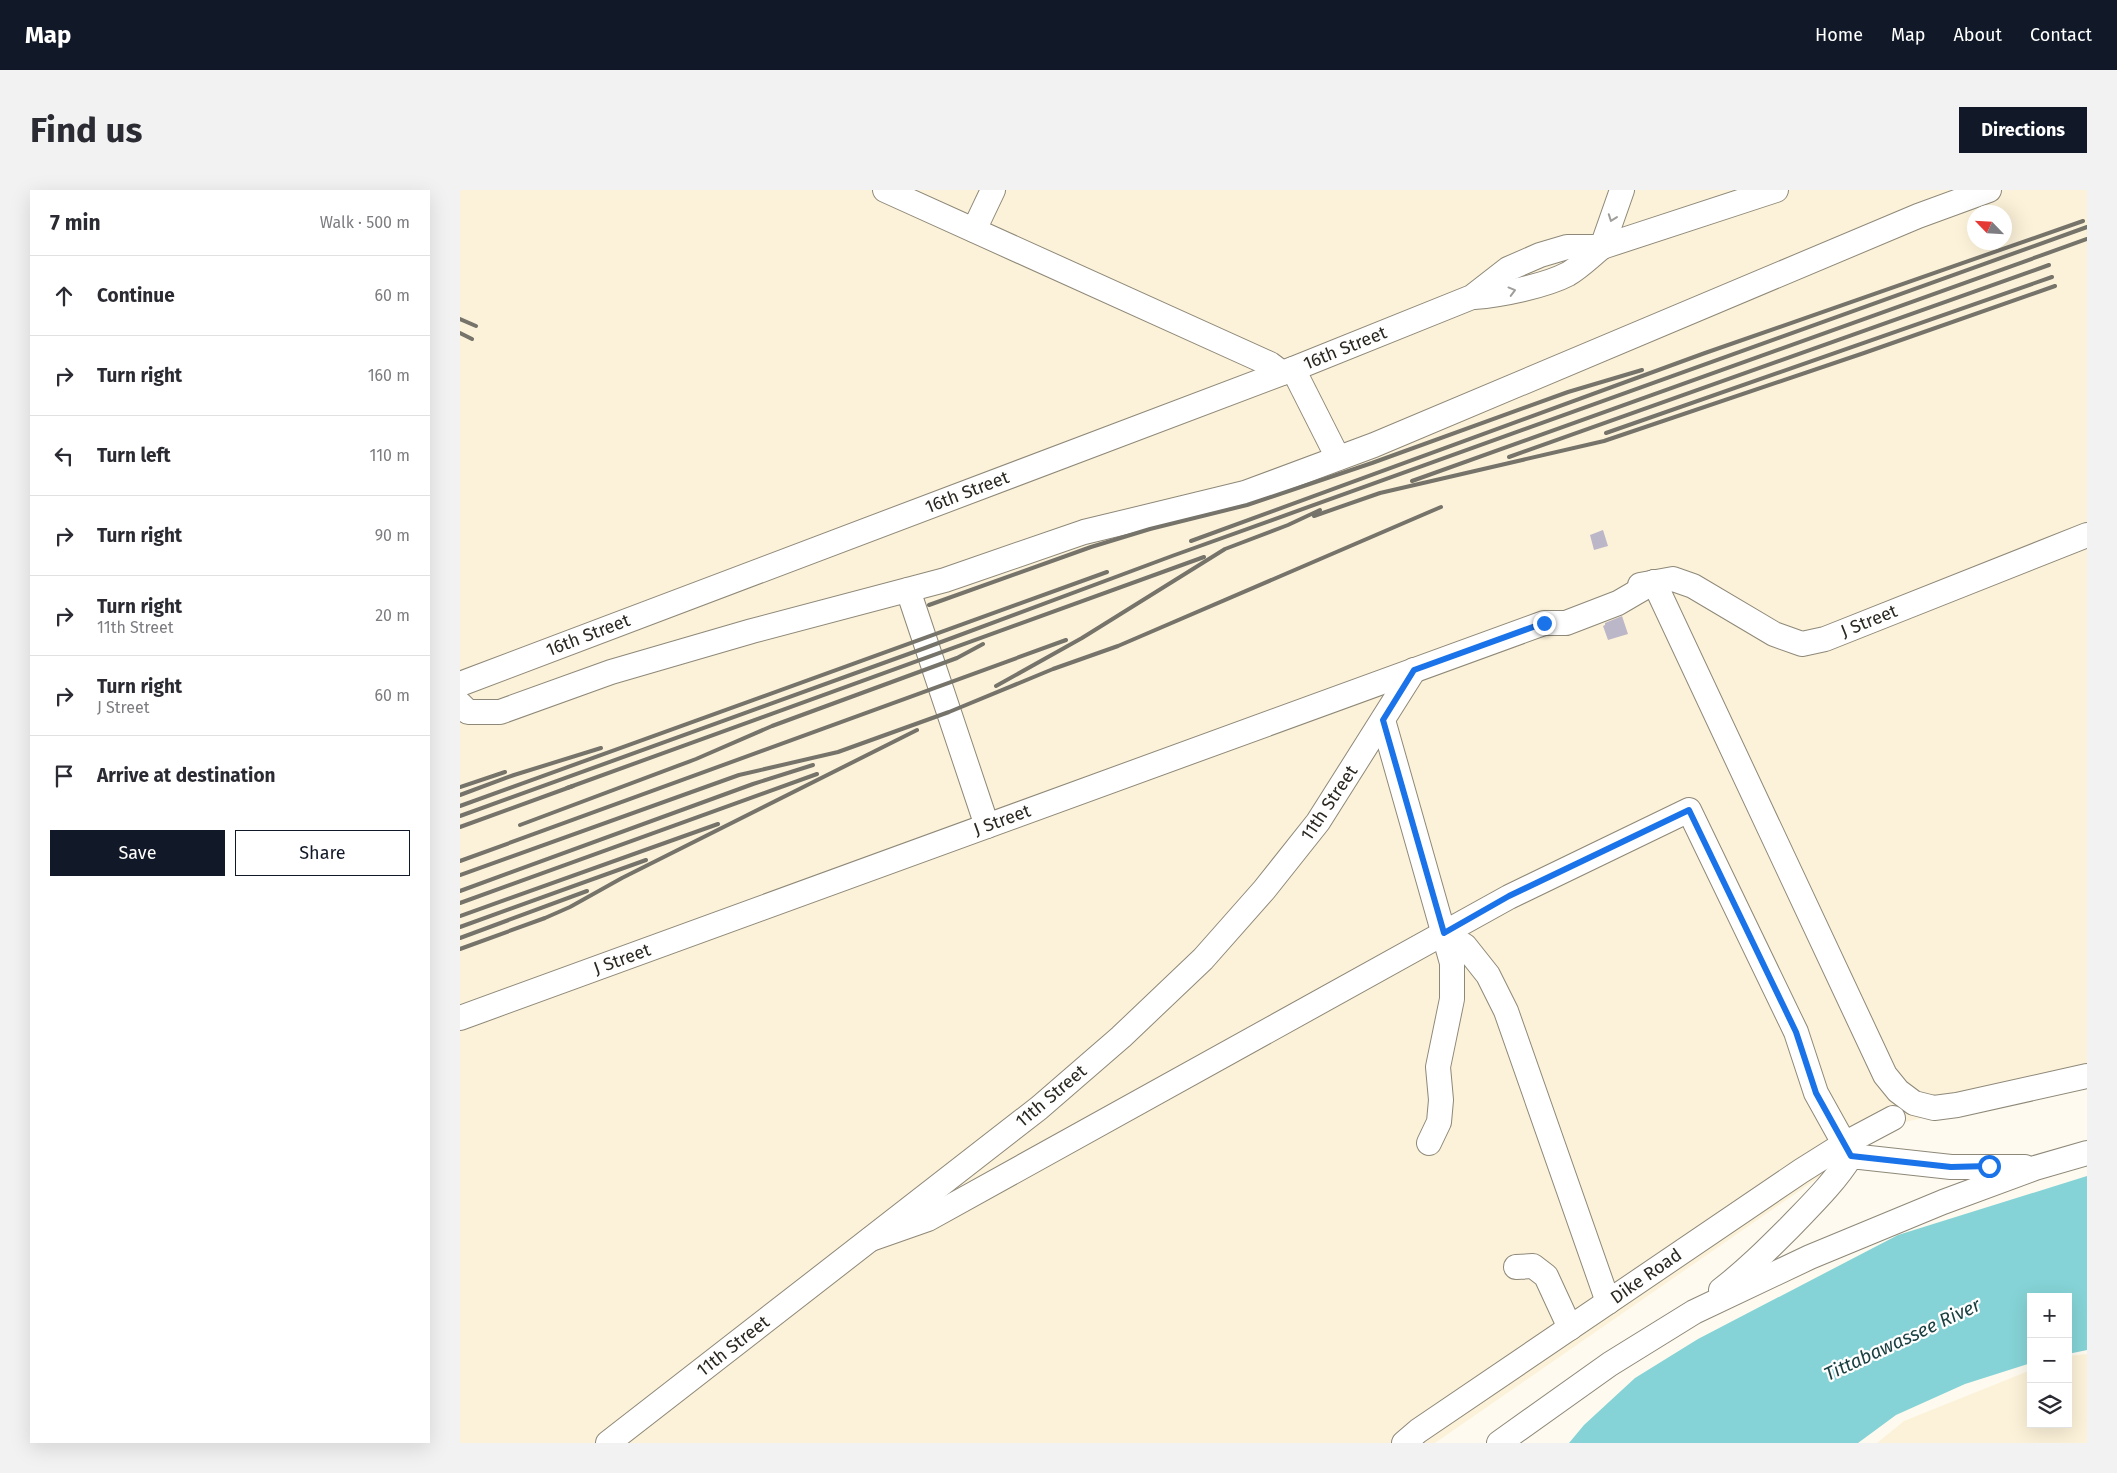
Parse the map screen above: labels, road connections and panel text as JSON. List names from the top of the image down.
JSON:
{
  "streets": {
    "lane": [
      "16th Street",
      "J Street",
      "11th Street",
      "Dike Road"
    ]
  },
  "crossings": [
    ["J Street", "11th Street"]
  ],
  "water": ["Tittabawassee River"],
  "north": "top left",
  "page": {
    "header": "Map",
    "nav": [
      "Home",
      "Map",
      "About",
      "Contact"
    ],
    "buttons": [
      "Directions",
      ["Save", "Share"]
    ],
    "title": "Find us",
    "heading": ["7 min", "Walk · 500 m"],
    "list": [
      ["Continue", "60 m"],
      ["Turn right", "160 m"],
      ["Turn left", "110 m"],
      ["Turn right", "90 m"],
      ["Turn right", "11th Street", "20 m"],
      ["Turn right", "J Street", "60 m"],
      "Arrive at destination"
    ],
    "map_buttons": ["+", "−"]
  }
}
